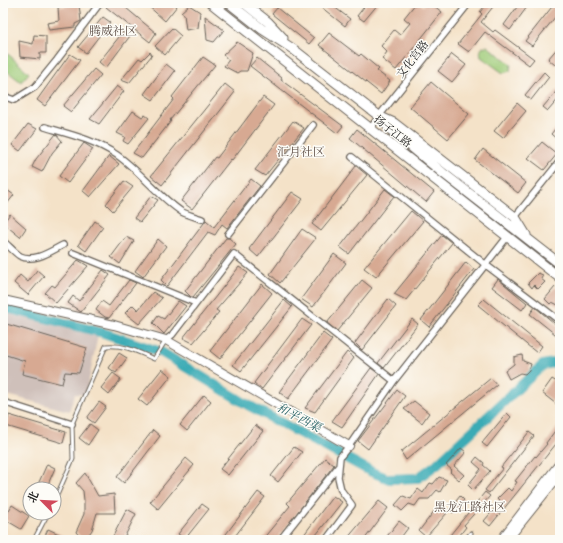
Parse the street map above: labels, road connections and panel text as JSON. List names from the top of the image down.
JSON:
{
  "streets": {
    "main road": ["扬子江路"],
    "street": ["文化宫路"]
  },
  "crossings": [
    ["文化宫路", "扬子江路"]
  ],
  "districts": ["腾威社区", "汇月社区", "黑龙江路社区"],
  "water": ["和平西渠"],
  "north": "top left"
}
